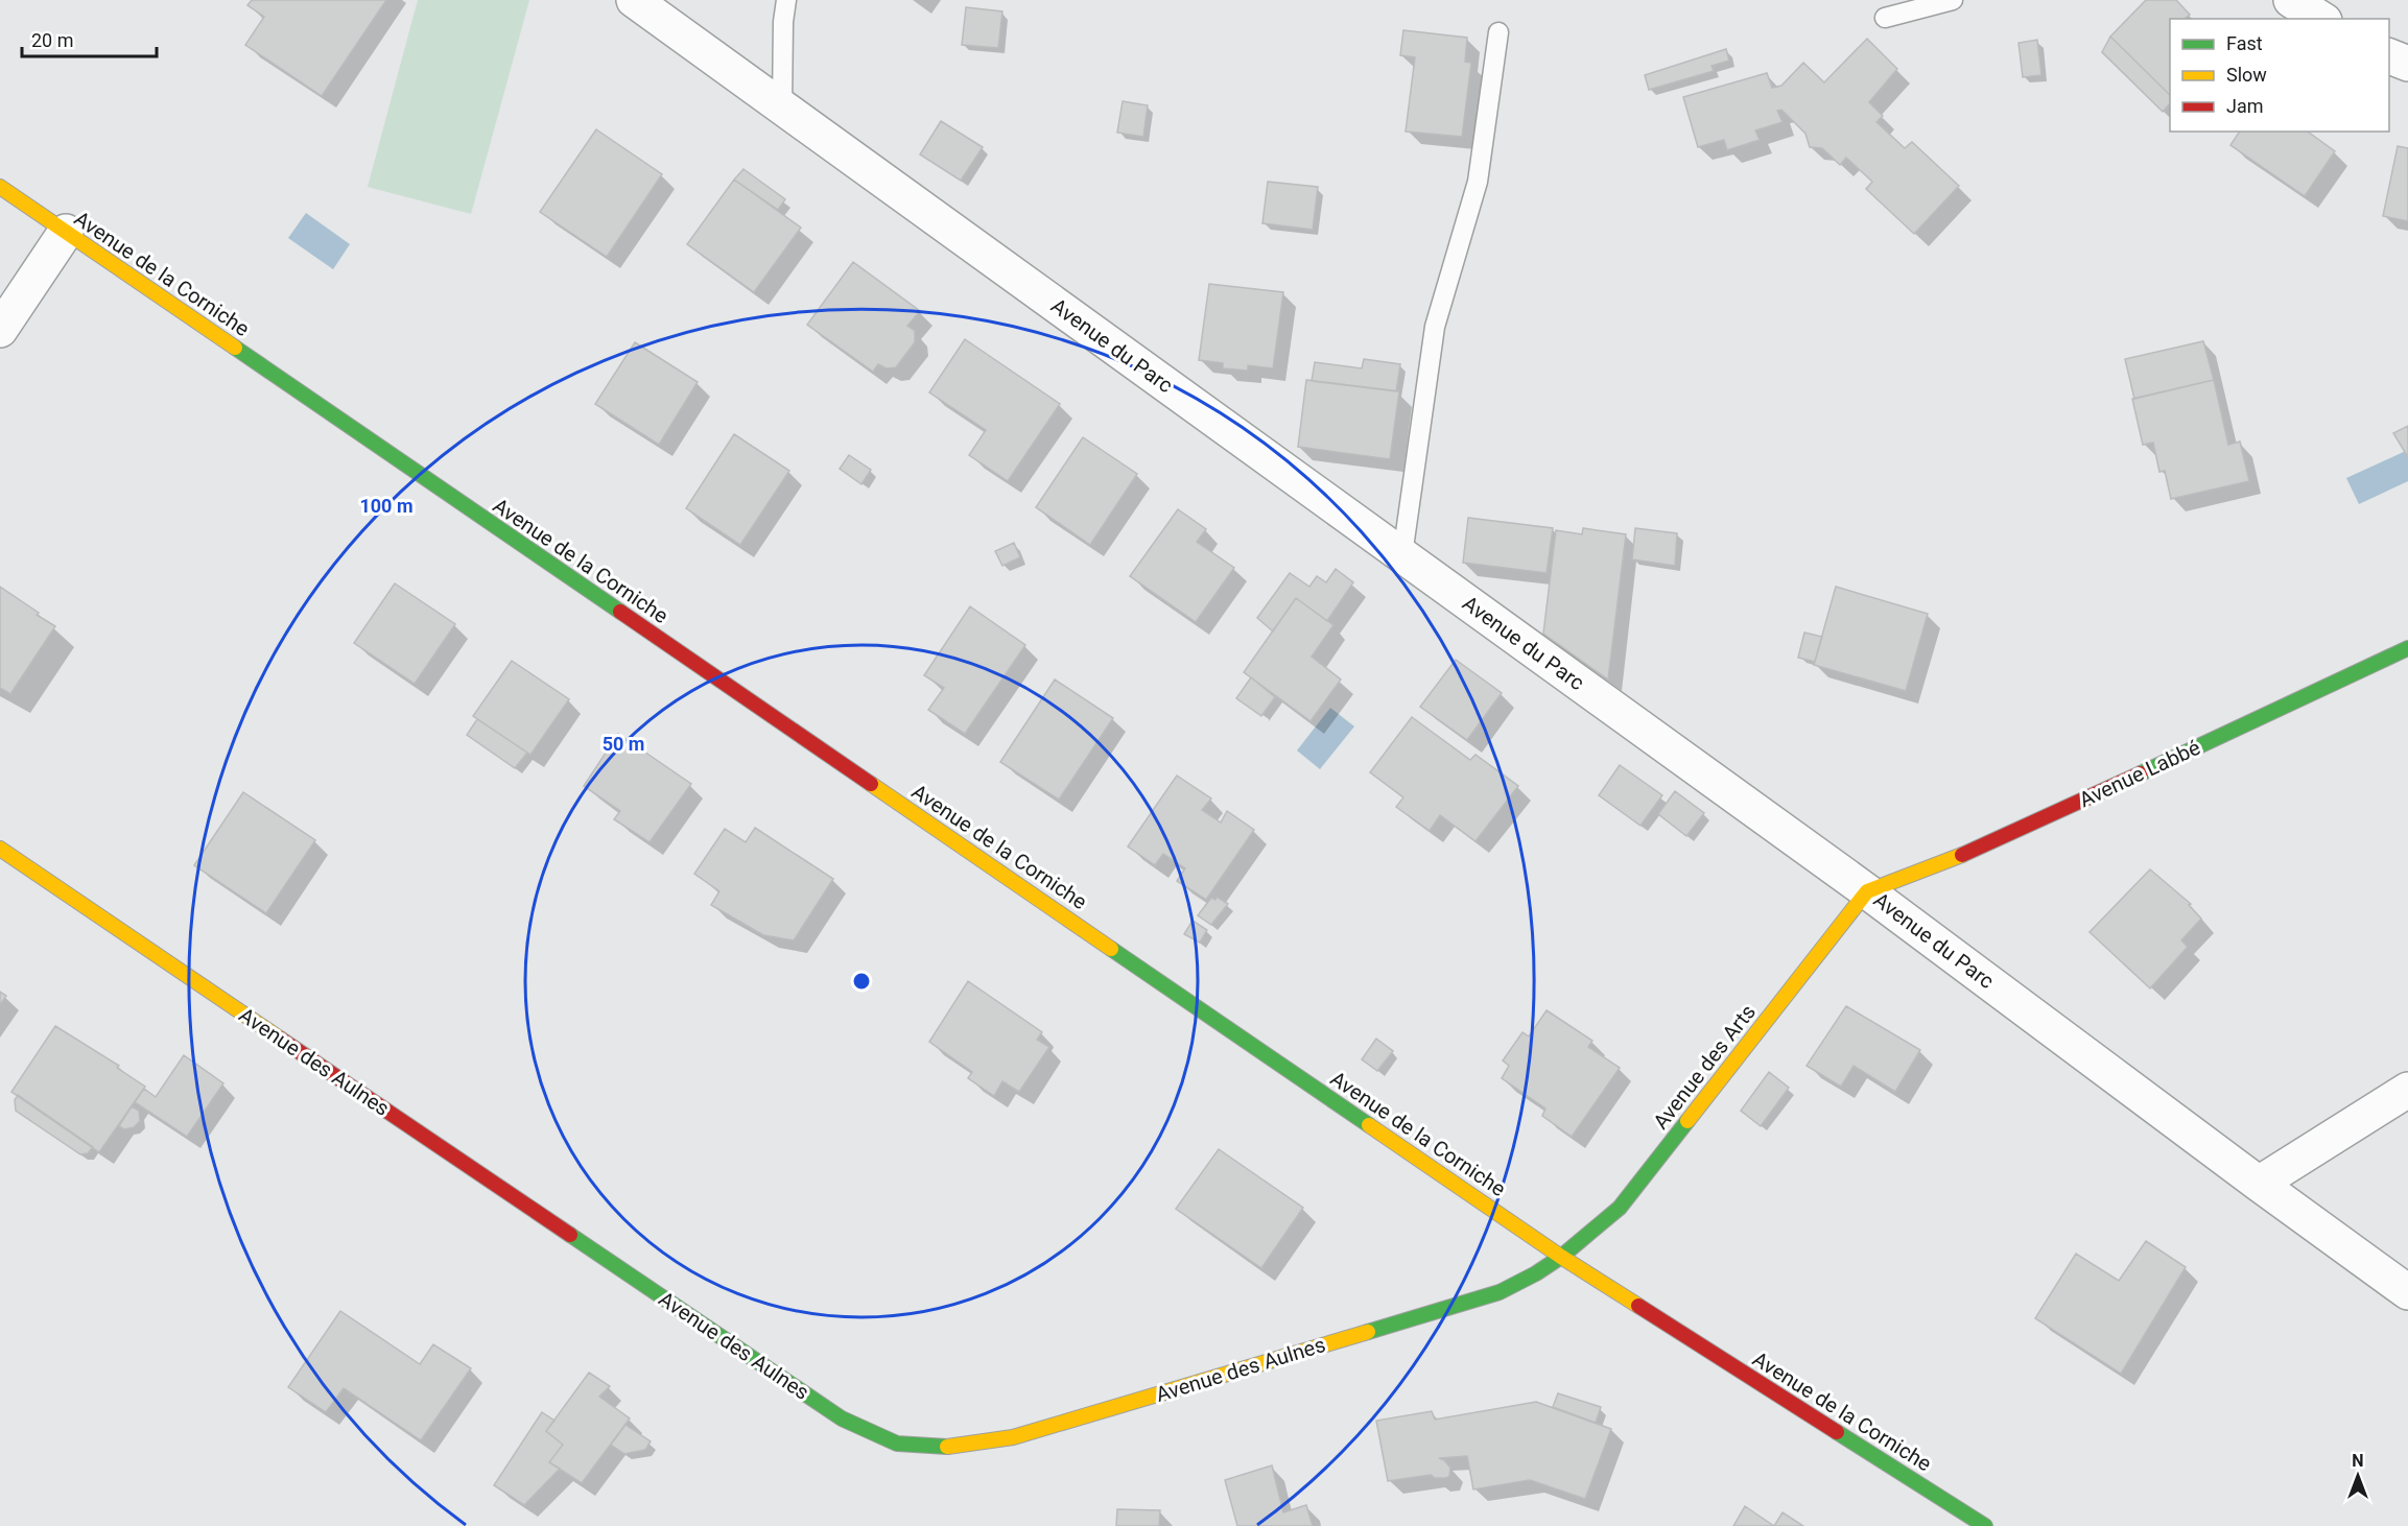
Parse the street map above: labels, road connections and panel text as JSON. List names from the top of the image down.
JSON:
{
  "streets": {
    "street": [
      "Avenue de la Corniche",
      "Avenue du Parc",
      "Avenue Labbé",
      "Avenue des Aulnes",
      "Avenue des Arts"
    ]
  },
  "crossings": [
    ["Avenue de la Corniche", "Avenue des Aulnes"],
    ["Avenue de la Corniche", "Avenue des Arts"],
    ["Avenue du Parc", "Avenue Labbé"],
    ["Avenue du Parc", "Avenue des Arts"],
    ["Avenue Labbé", "Avenue des Arts"],
    ["Avenue des Aulnes", "Avenue des Arts"]
  ],
  "legend": ["Fast", "Slow", "Jam"],
  "scale_bar": "20 m",
  "north": "top",
  "rings": ["100 m", "50 m"]
}
